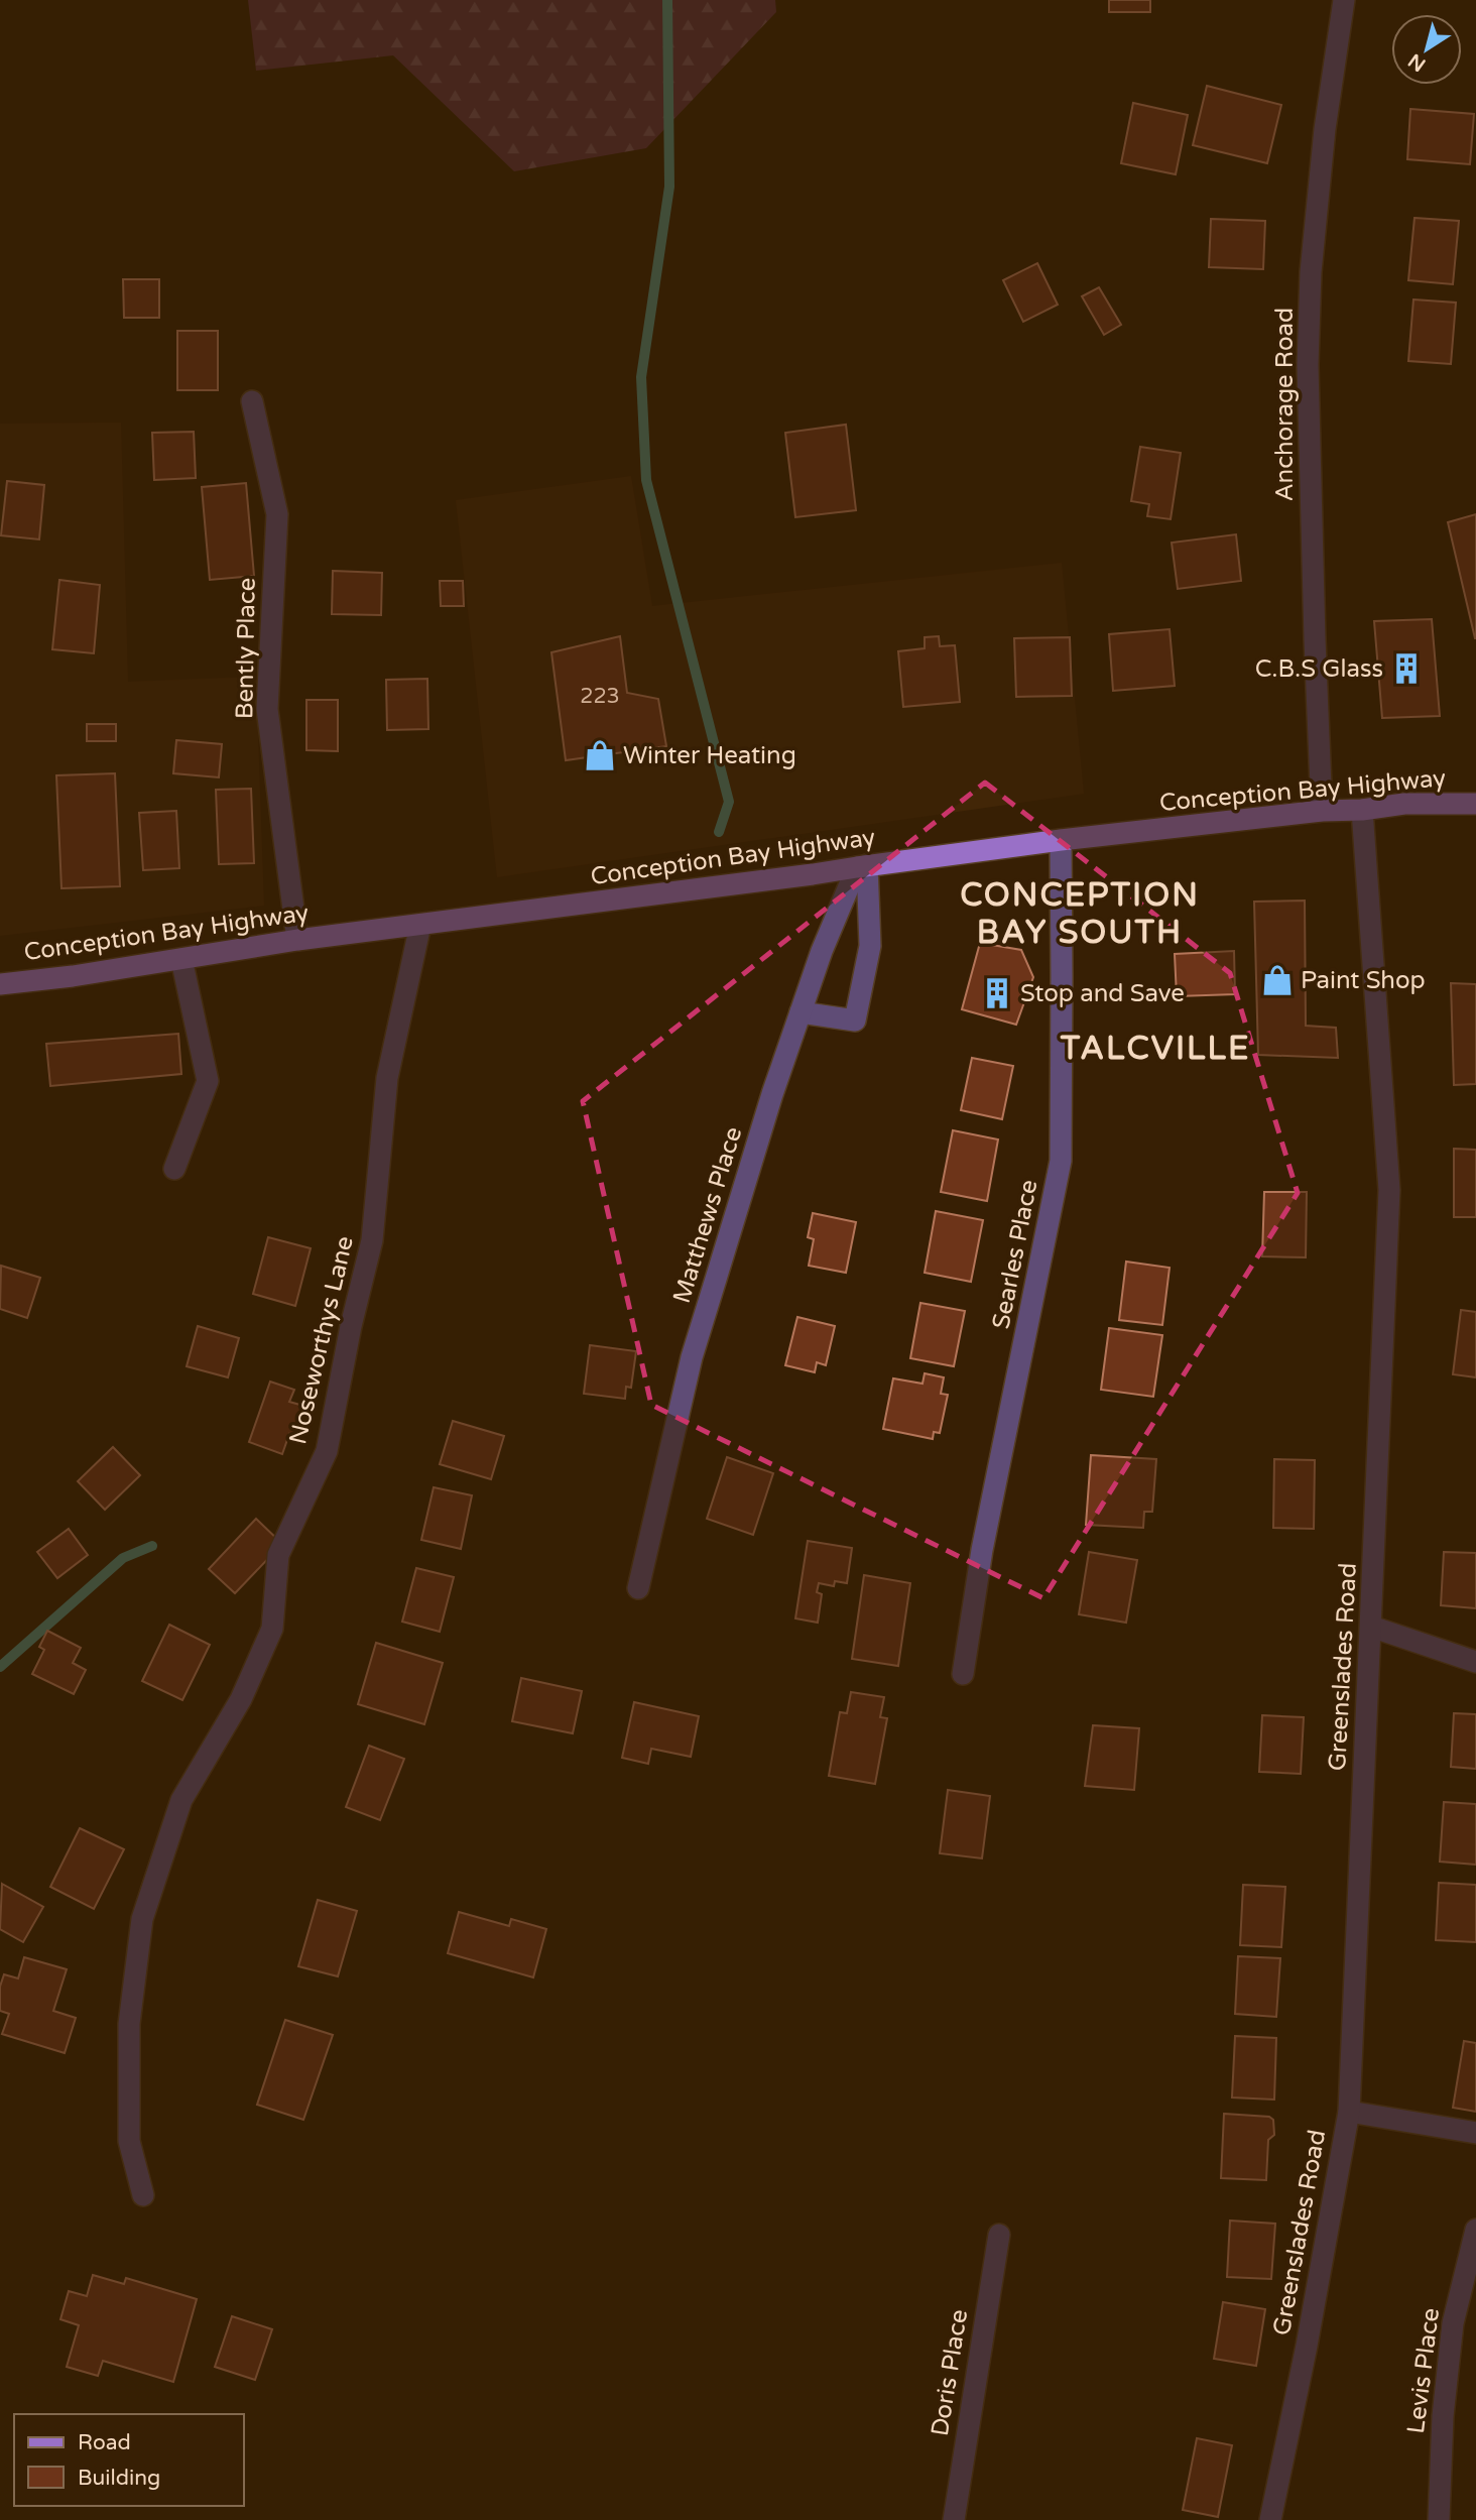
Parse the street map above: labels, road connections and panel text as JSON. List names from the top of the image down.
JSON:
{
  "streets": {
    "main road": ["Conception Bay Highway"],
    "street": [
      "Anchorage Road",
      "Bently Place",
      "Matthews Place",
      "Searles Place",
      "Noseworthys Lane",
      "Greenslades Road",
      "Levis Place",
      "Doris Place"
    ]
  },
  "crossings": [
    ["Anchorage Road", "Conception Bay Highway"],
    ["Bently Place", "Conception Bay Highway"],
    ["Conception Bay Highway", "Matthews Place"],
    ["Conception Bay Highway", "Searles Place"],
    ["Conception Bay Highway", "Noseworthys Lane"],
    ["Conception Bay Highway", "Greenslades Road"]
  ],
  "districts": ["CONCEPTION BAY SOUTH", "TALCVILLE"],
  "places": {
    "building": ["C.B.S Glass", "Stop and Save"],
    "shop": ["Winter Heating", "Paint Shop"]
  },
  "house_numbers": ["223"],
  "legend": ["Road", "Building"],
  "north": "bottom left"
}
